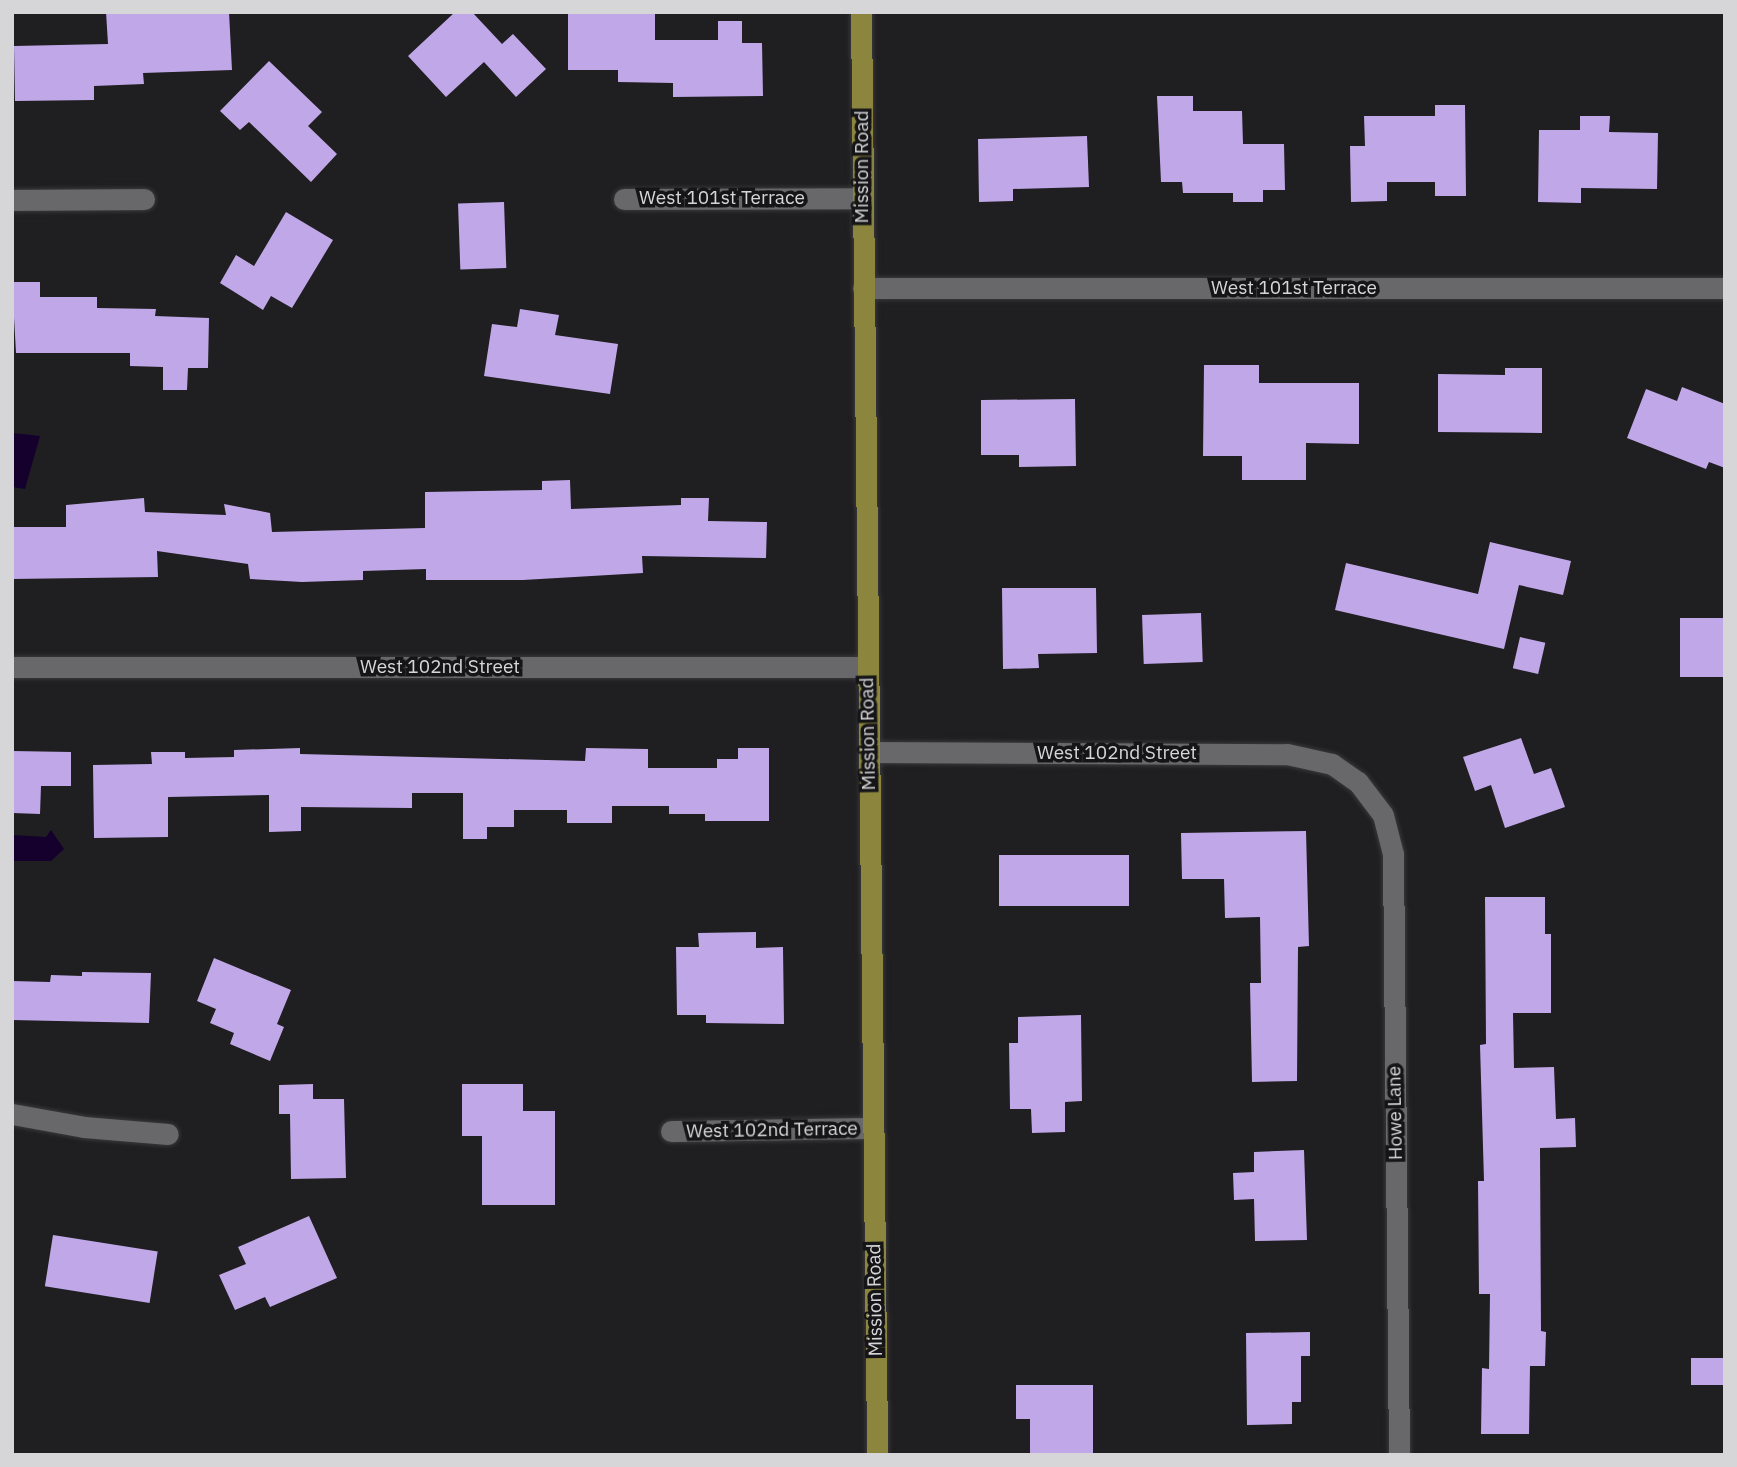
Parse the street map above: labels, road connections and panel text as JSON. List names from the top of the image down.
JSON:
{
  "streets": {
    "main road": ["Mission Road"],
    "street": [
      "West 101st Terrace",
      "West 102nd Street",
      "Howe Lane",
      "West 102nd Terrace"
    ]
  },
  "crossings": [
    ["Mission Road", "West 101st Terrace"],
    ["Mission Road", "West 102nd Street"],
    ["Mission Road", "West 102nd Terrace"],
    ["West 102nd Street", "Howe Lane"]
  ]
}
